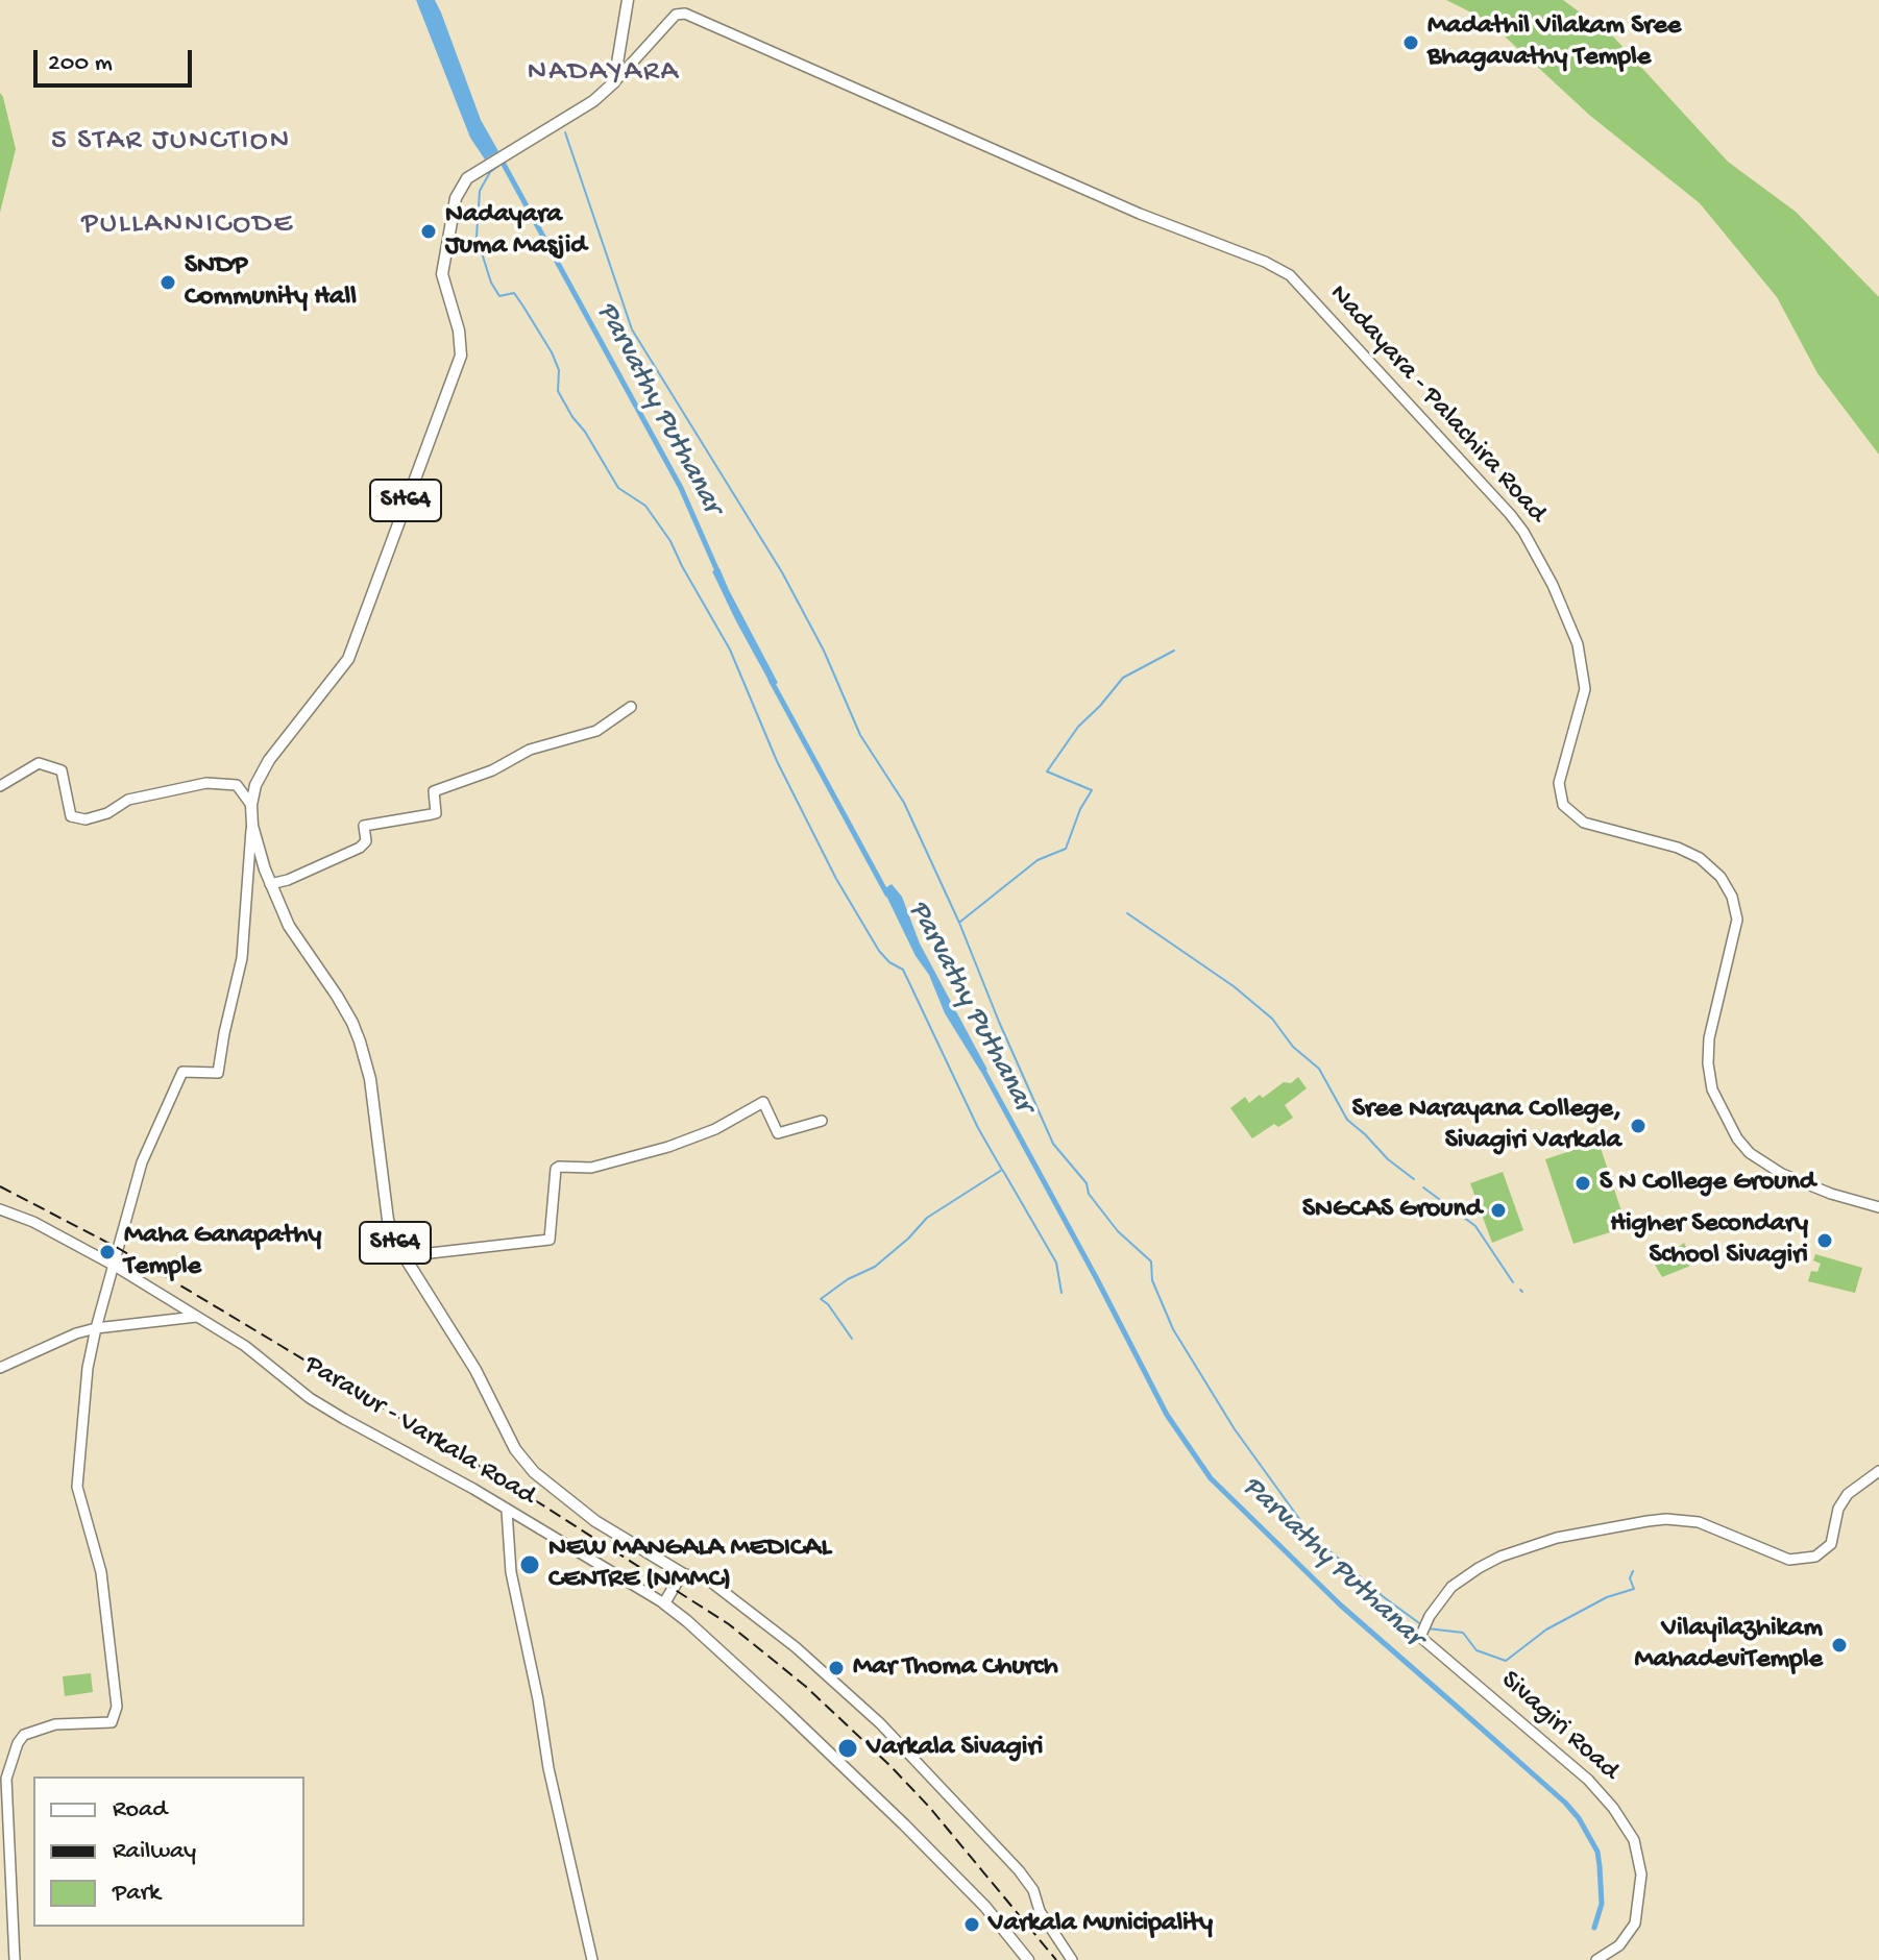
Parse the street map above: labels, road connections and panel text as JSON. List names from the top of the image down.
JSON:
{
  "streets": {
    "main road": [
      "Nadayara - Palachira Road",
      "SH64",
      "Paravur - Varkala Road",
      "Sivagiri Road"
    ]
  },
  "crossings": [
    ["Nadayara - Palachira Road", "SH64"]
  ],
  "districts": ["NADAYARA", "5 STAR JUNCTION", "PULLANNICODE"],
  "water": ["Parvathy Puthanar"],
  "places": [
    "Madathil Vilakam Sree Bhagavathy Temple",
    "Nadayara Juma Masjid",
    "SNDP Community Hall",
    "Sree Narayana College, Sivagiri Varkala",
    "S N College Ground",
    "SNGCAS Ground",
    "Higher Secondary School Sivagiri",
    "Maha Ganapathy Temple",
    "NEW MANGALA MEDICAL CENTRE (NMMC)",
    "Vilayilazhikam MahadeviTemple",
    "Mar Thoma Church",
    "Varkala Sivagiri",
    "Varkala Municipality"
  ],
  "legend": ["Road", "Railway", "Park"],
  "scale_bar": "200 m"
}
